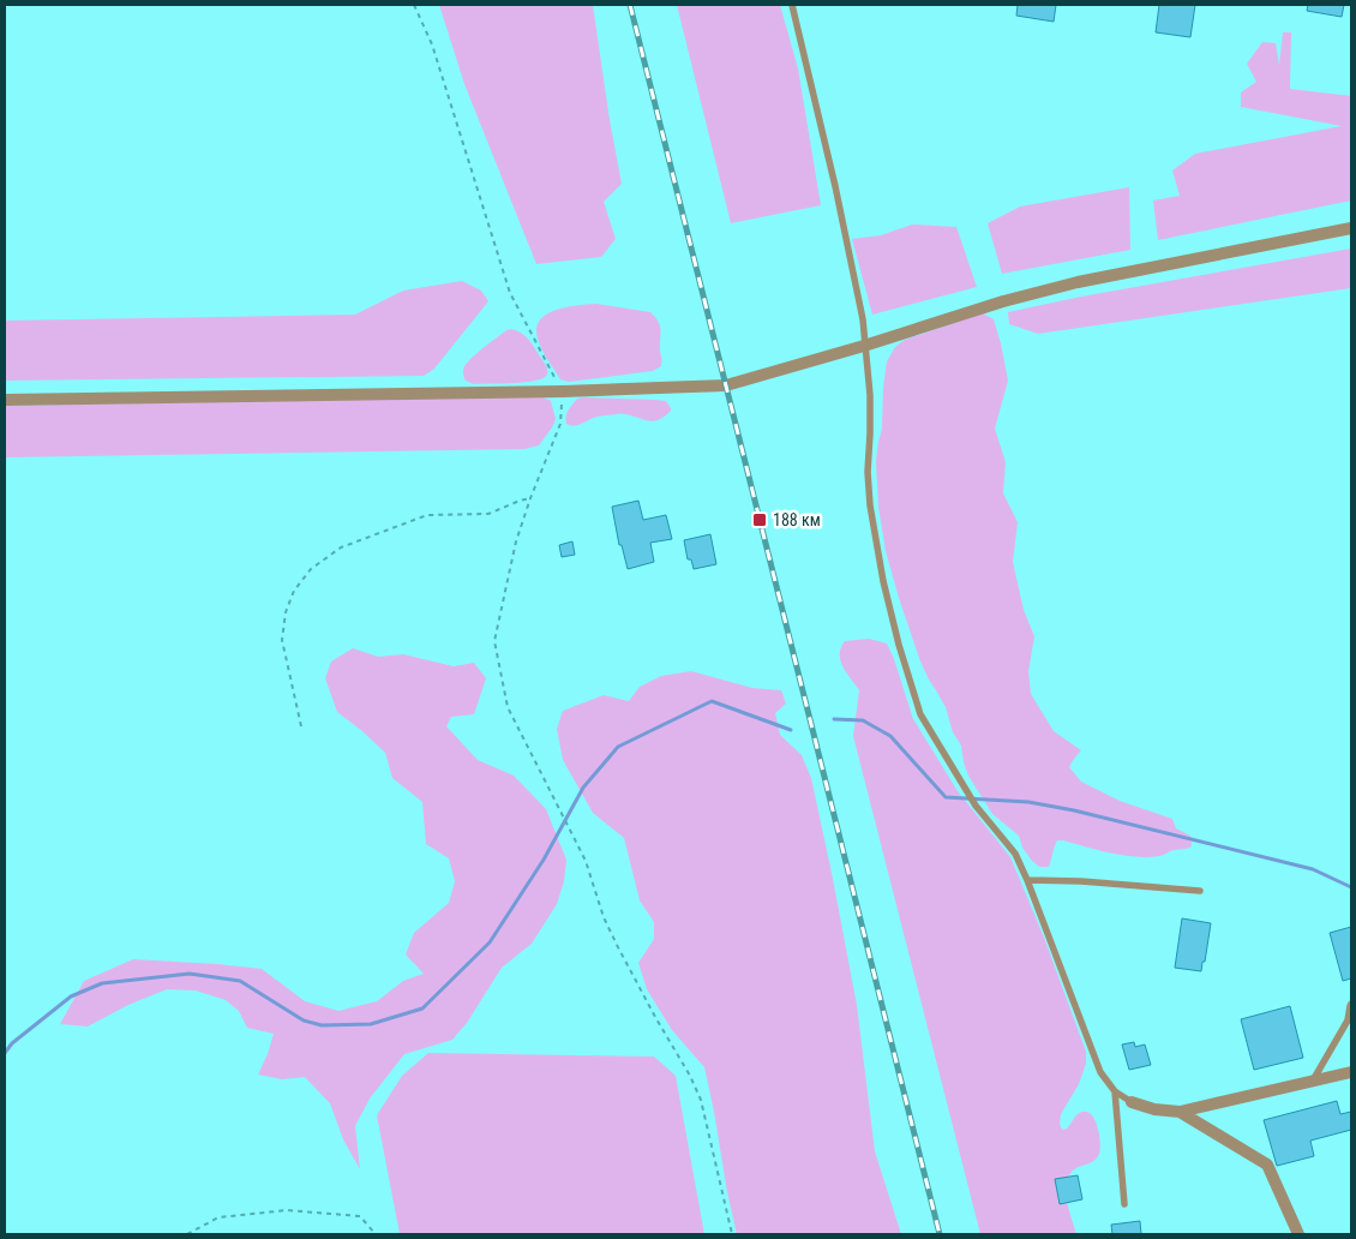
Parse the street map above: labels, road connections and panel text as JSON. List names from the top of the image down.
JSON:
{
  "places": {
    "transit": ["188 км"]
  }
}
